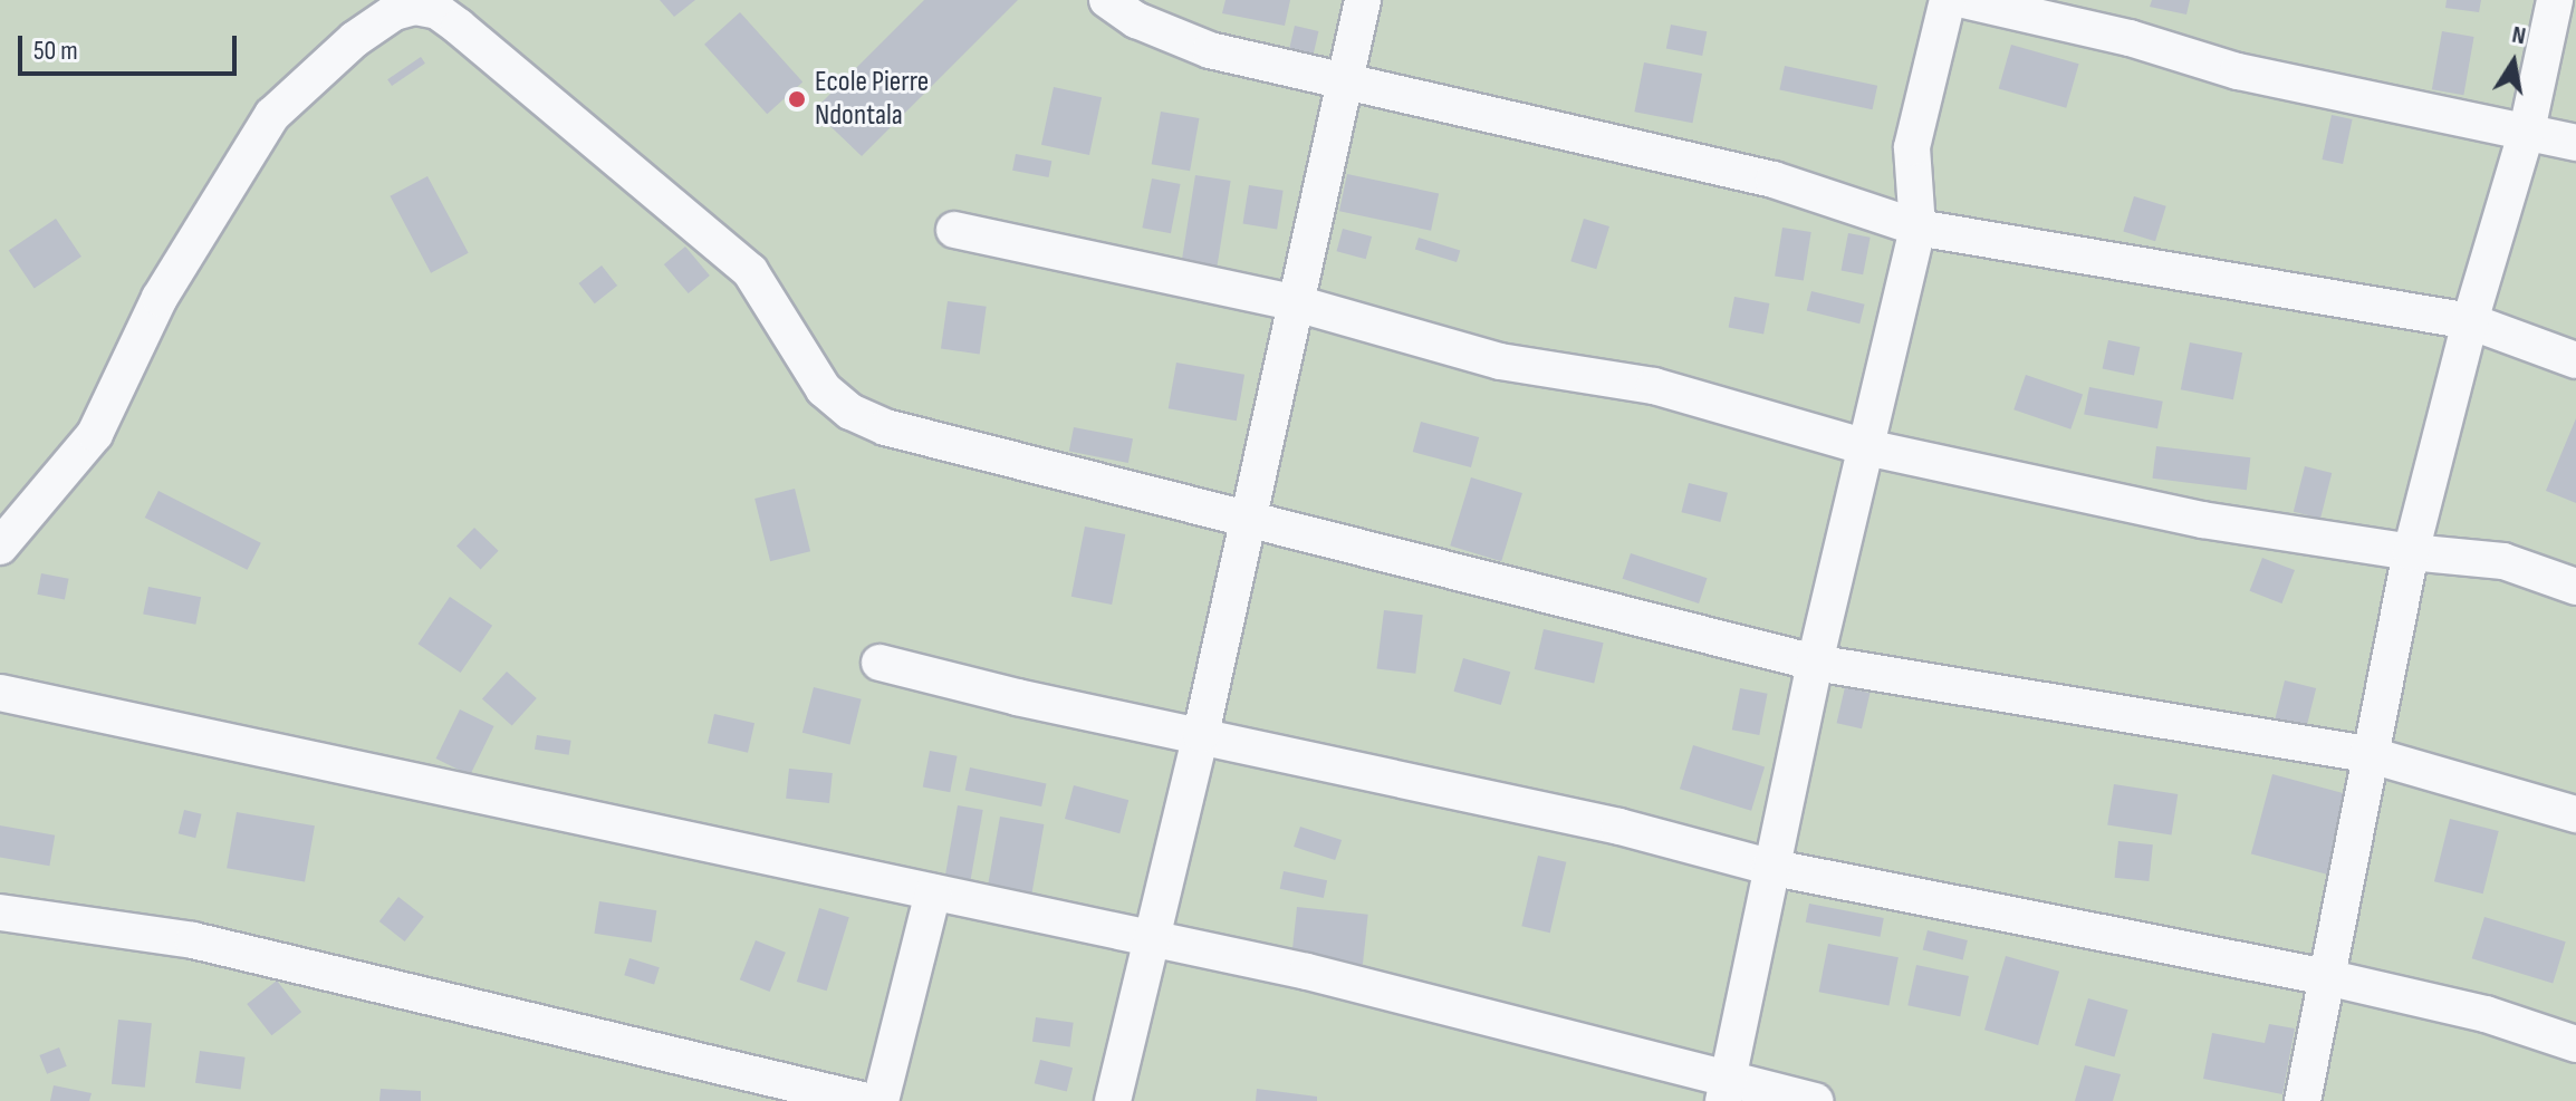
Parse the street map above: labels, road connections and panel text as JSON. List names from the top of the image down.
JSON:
{
  "places": ["Ecole Pierre Ndontala"],
  "scale_bar": "50 m",
  "north": "top"
}
